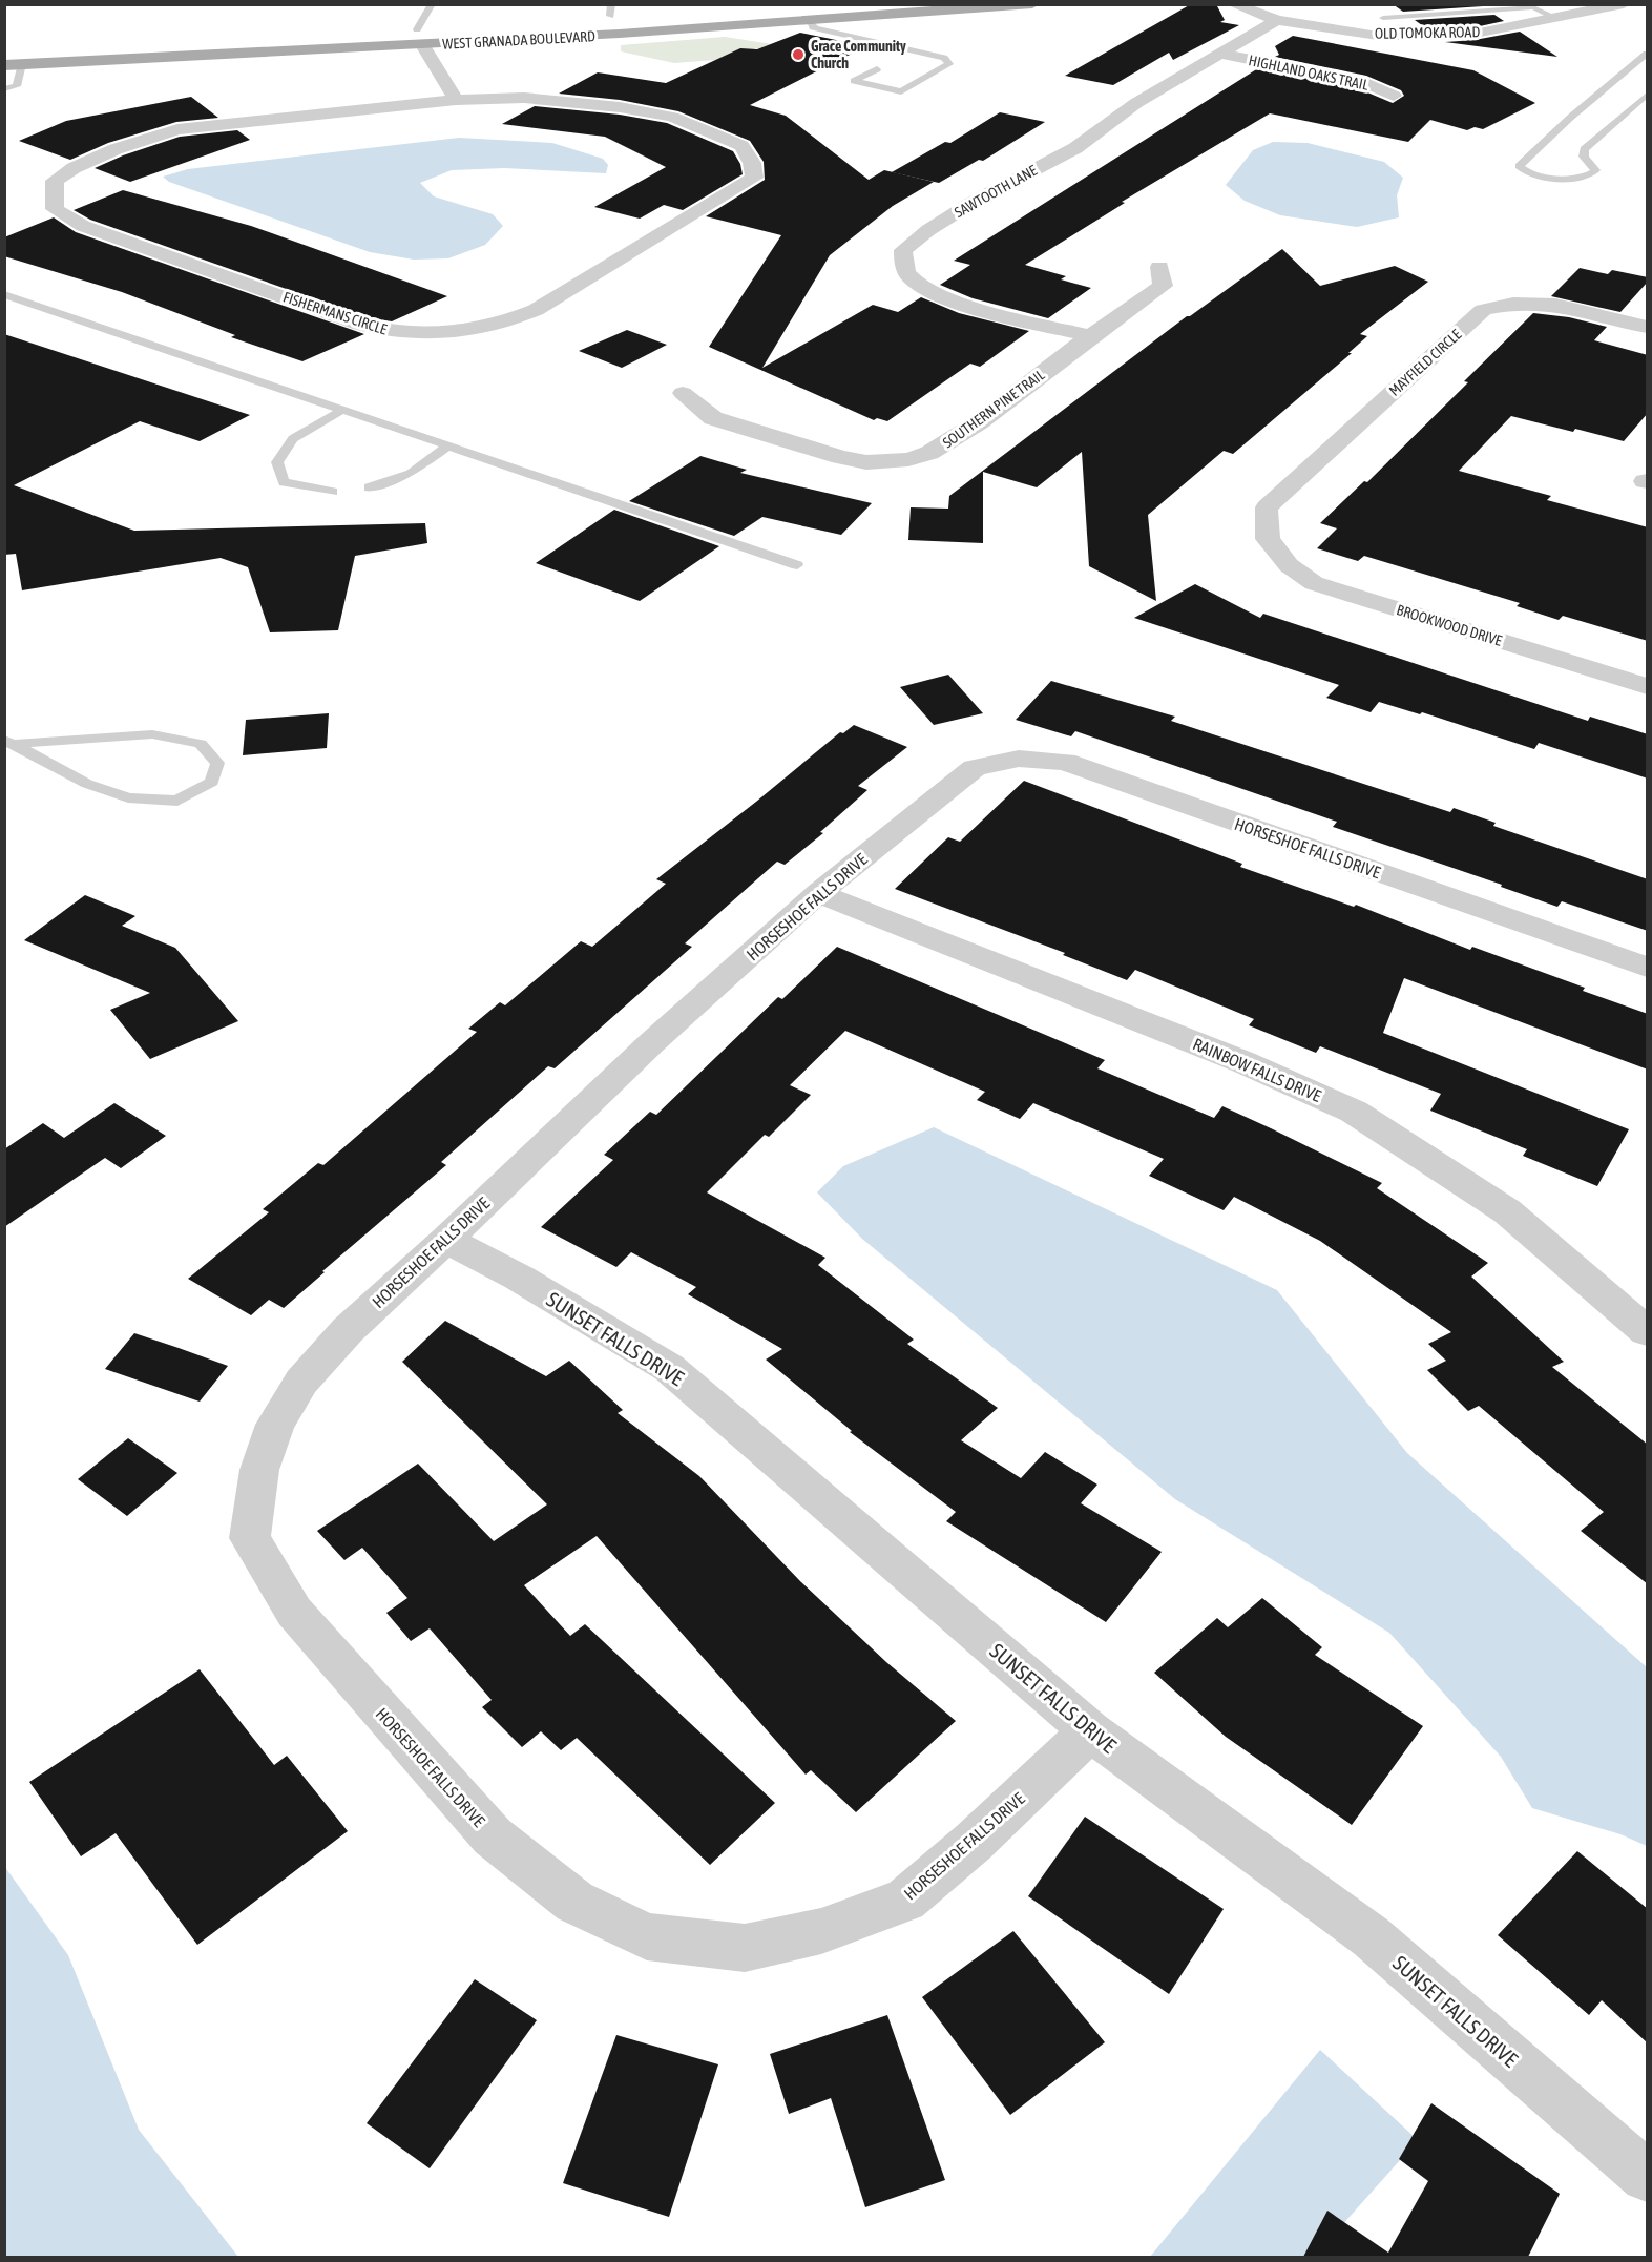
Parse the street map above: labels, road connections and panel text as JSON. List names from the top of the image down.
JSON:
{
  "streets": {
    "main road": ["WEST GRANADA BOULEVARD"],
    "street": [
      "OLD TOMOKA ROAD",
      "HIGHLAND OAKS TRAIL",
      "SAWTOOTH LANE",
      "FISHERMANS CIRCLE",
      "MAYFIELD CIRCLE",
      "SOUTHERN PINE TRAIL",
      "BROOKWOOD DRIVE",
      "HORSESHOE FALLS DRIVE",
      "RAINBOW FALLS DRIVE",
      "SUNSET FALLS DRIVE"
    ]
  },
  "crossings": [
    ["OLD TOMOKA ROAD", "SAWTOOTH LANE"],
    ["HIGHLAND OAKS TRAIL", "SAWTOOTH LANE"],
    ["SAWTOOTH LANE", "SOUTHERN PINE TRAIL"],
    ["MAYFIELD CIRCLE", "BROOKWOOD DRIVE"],
    ["HORSESHOE FALLS DRIVE", "RAINBOW FALLS DRIVE"],
    ["HORSESHOE FALLS DRIVE", "SUNSET FALLS DRIVE"]
  ],
  "places": ["Grace Community Church"]
}
